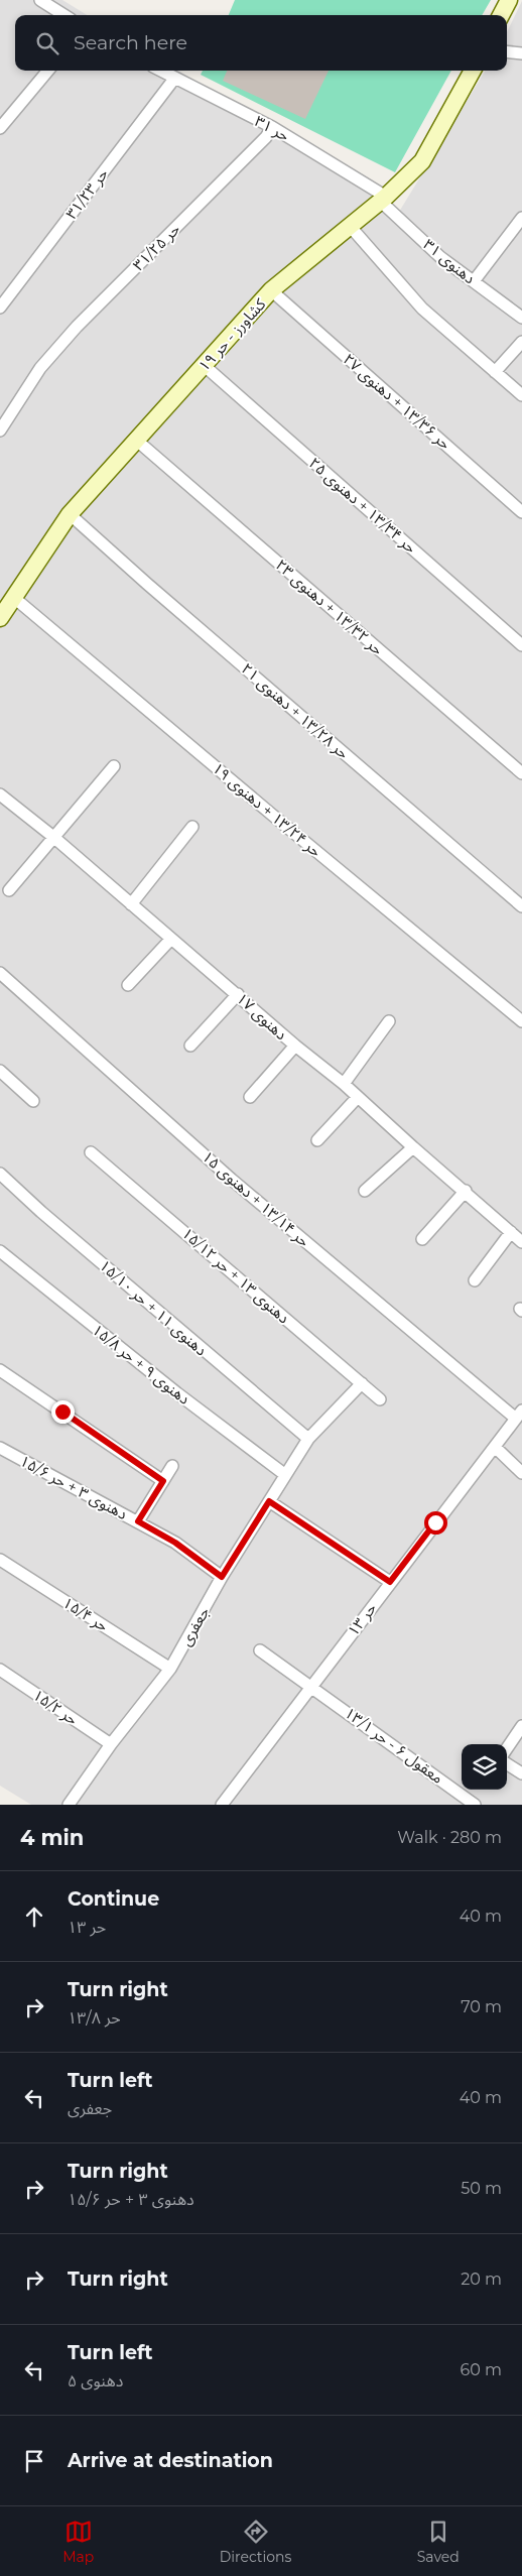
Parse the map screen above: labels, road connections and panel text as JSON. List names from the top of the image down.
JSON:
{
  "streets": {
    "street": [
      "حر ۳۱",
      "حر ۳۱/۲۳",
      "حر ۳۱/۲۵",
      "دهنوی ۳۱",
      "کشاورز - حر ۱۹",
      "حر ۱۳/۳۶ + دهنوی ۲۷",
      "حر ۱۳/۳۴ + دهنوی ۲۵",
      "حر ۱۳/۳۲ + دهنوی ۲۳",
      "حر ۱۳/۲۸ + دهنوی ۲۱",
      "حر ۱۳/۲۴ + دهنوی ۱۹",
      "دهنوی ۱۷",
      "حر ۱۳/۱۴ + دهنوی ۱۵",
      "دهنوی ۱۳ + حر ۱۵/۱۲",
      "دهنوی ۱۱ + حر ۱۵/۱۰",
      "دهنوی ۹ + حر ۱۵/۸",
      "دهنوی ۳ + حر ۱۵/۶",
      "حر ۱۵/۴",
      "حر ۱۳",
      "جعفری",
      "حر ۱۵/۲",
      "معقول ۶ - حر ۱۳/۱"
    ]
  },
  "crossings": [
    ["حر ۳۱", "حر ۳۱/۲۳"],
    ["حر ۳۱", "حر ۳۱/۲۵"],
    ["حر ۳۱", "دهنوی ۳۱"],
    ["حر ۳۱", "کشاورز - حر ۱۹"],
    ["دهنوی ۳۱", "کشاورز - حر ۱۹"],
    ["کشاورز - حر ۱۹", "حر ۱۳/۳۶ + دهنوی ۲۷"],
    ["کشاورز - حر ۱۹", "حر ۱۳/۳۴ + دهنوی ۲۵"],
    ["کشاورز - حر ۱۹", "حر ۱۳/۳۲ + دهنوی ۲۳"],
    ["کشاورز - حر ۱۹", "حر ۱۳/۲۸ + دهنوی ۲۱"],
    ["کشاورز - حر ۱۹", "حر ۱۳/۲۴ + دهنوی ۱۹"],
    ["حر ۱۳/۱۴ + دهنوی ۱۵", "حر ۱۳"],
    ["دهنوی ۱۳ + حر ۱۵/۱۲", "جعفری"],
    ["دهنوی ۱۱ + حر ۱۵/۱۰", "جعفری"],
    ["دهنوی ۹ + حر ۱۵/۸", "جعفری"],
    ["دهنوی ۳ + حر ۱۵/۶", "جعفری"],
    ["حر ۱۵/۴", "جعفری"],
    ["حر ۱۳", "معقول ۶ - حر ۱۳/۱"],
    ["جعفری", "حر ۱۵/۲"]
  ],
  "page": {
    "search": "Search here",
    "heading": ["4 min", "Walk · 280 m"],
    "list": [
      ["Continue", "حر ۱۳", "40 m"],
      ["Turn right", "حر ۱۳/۸", "70 m"],
      ["Turn left", "جعفری", "40 m"],
      ["Turn right", "دهنوی ۳ + حر ۱۵/۶", "50 m"],
      ["Turn right", "20 m"],
      ["Turn left", "دهنوی ۵", "60 m"],
      "Arrive at destination"
    ],
    "nav": ["Map", "Directions", "Saved"]
  }
}
